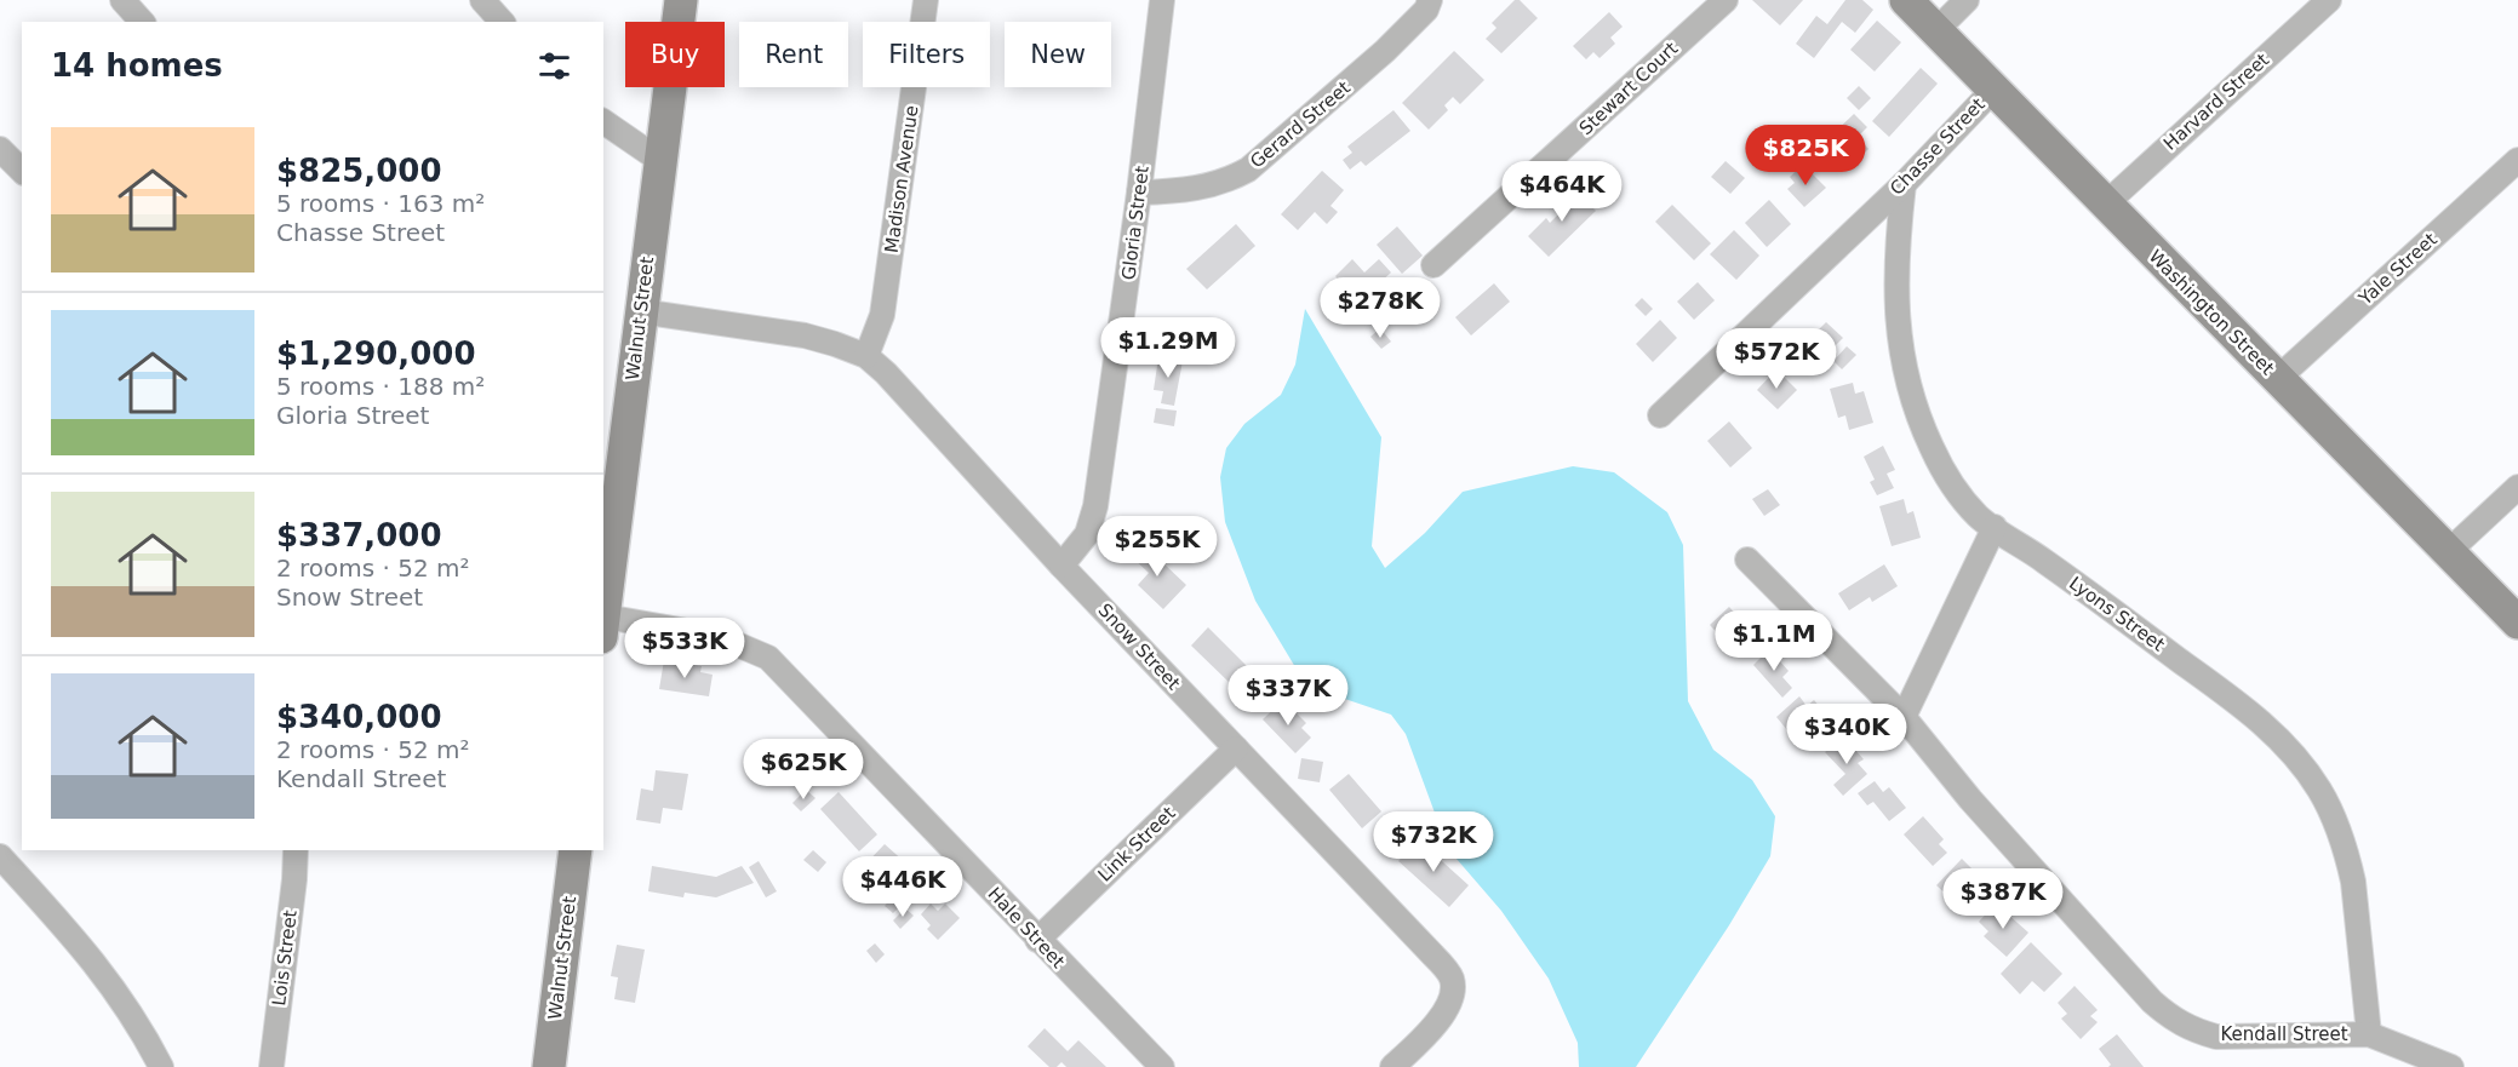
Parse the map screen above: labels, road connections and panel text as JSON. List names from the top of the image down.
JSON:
{
  "streets": {
    "main road": ["Washington Street", "Walnut Street"],
    "street": [
      "Stewart Court",
      "Harvard Street",
      "Gerard Street",
      "Chasse Street",
      "Madison Avenue",
      "Gloria Street",
      "Yale Street",
      "Lyons Street",
      "Snow Street",
      "Link Street",
      "Hale Street",
      "Lois Street",
      "Kendall Street"
    ]
  },
  "crossings": [
    ["Harvard Street", "Washington Street"],
    ["Gerard Street", "Gloria Street"],
    ["Chasse Street", "Washington Street"],
    ["Chasse Street", "Lyons Street"],
    ["Madison Avenue", "Snow Street"],
    ["Gloria Street", "Snow Street"],
    ["Yale Street", "Washington Street"],
    ["Walnut Street", "Snow Street"],
    ["Walnut Street", "Hale Street"],
    ["Lyons Street", "Kendall Street"],
    ["Snow Street", "Link Street"],
    ["Link Street", "Hale Street"]
  ],
  "page": {
    "chip": [
      "Buy",
      "Rent",
      "Filters",
      "New"
    ],
    "heading": "14 homes",
    "list": [
      {
        "name": "$825,000",
        "note": "5 rooms · 163 m² · Chasse Street"
      },
      {
        "name": "$1,290,000",
        "note": "5 rooms · 188 m² · Gloria Street"
      },
      {
        "name": "$337,000",
        "note": "2 rooms · 52 m² · Snow Street"
      },
      {
        "name": "$340,000",
        "note": "2 rooms · 52 m² · Kendall Street"
      }
    ],
    "price": [
      "$825K",
      "$464K",
      "$278K",
      "$1.29M",
      "$572K",
      "$255K",
      "$1.1M",
      "$533K",
      "$337K",
      "$340K",
      "$625K",
      "$732K",
      "$446K",
      "$387K"
    ]
  }
}
